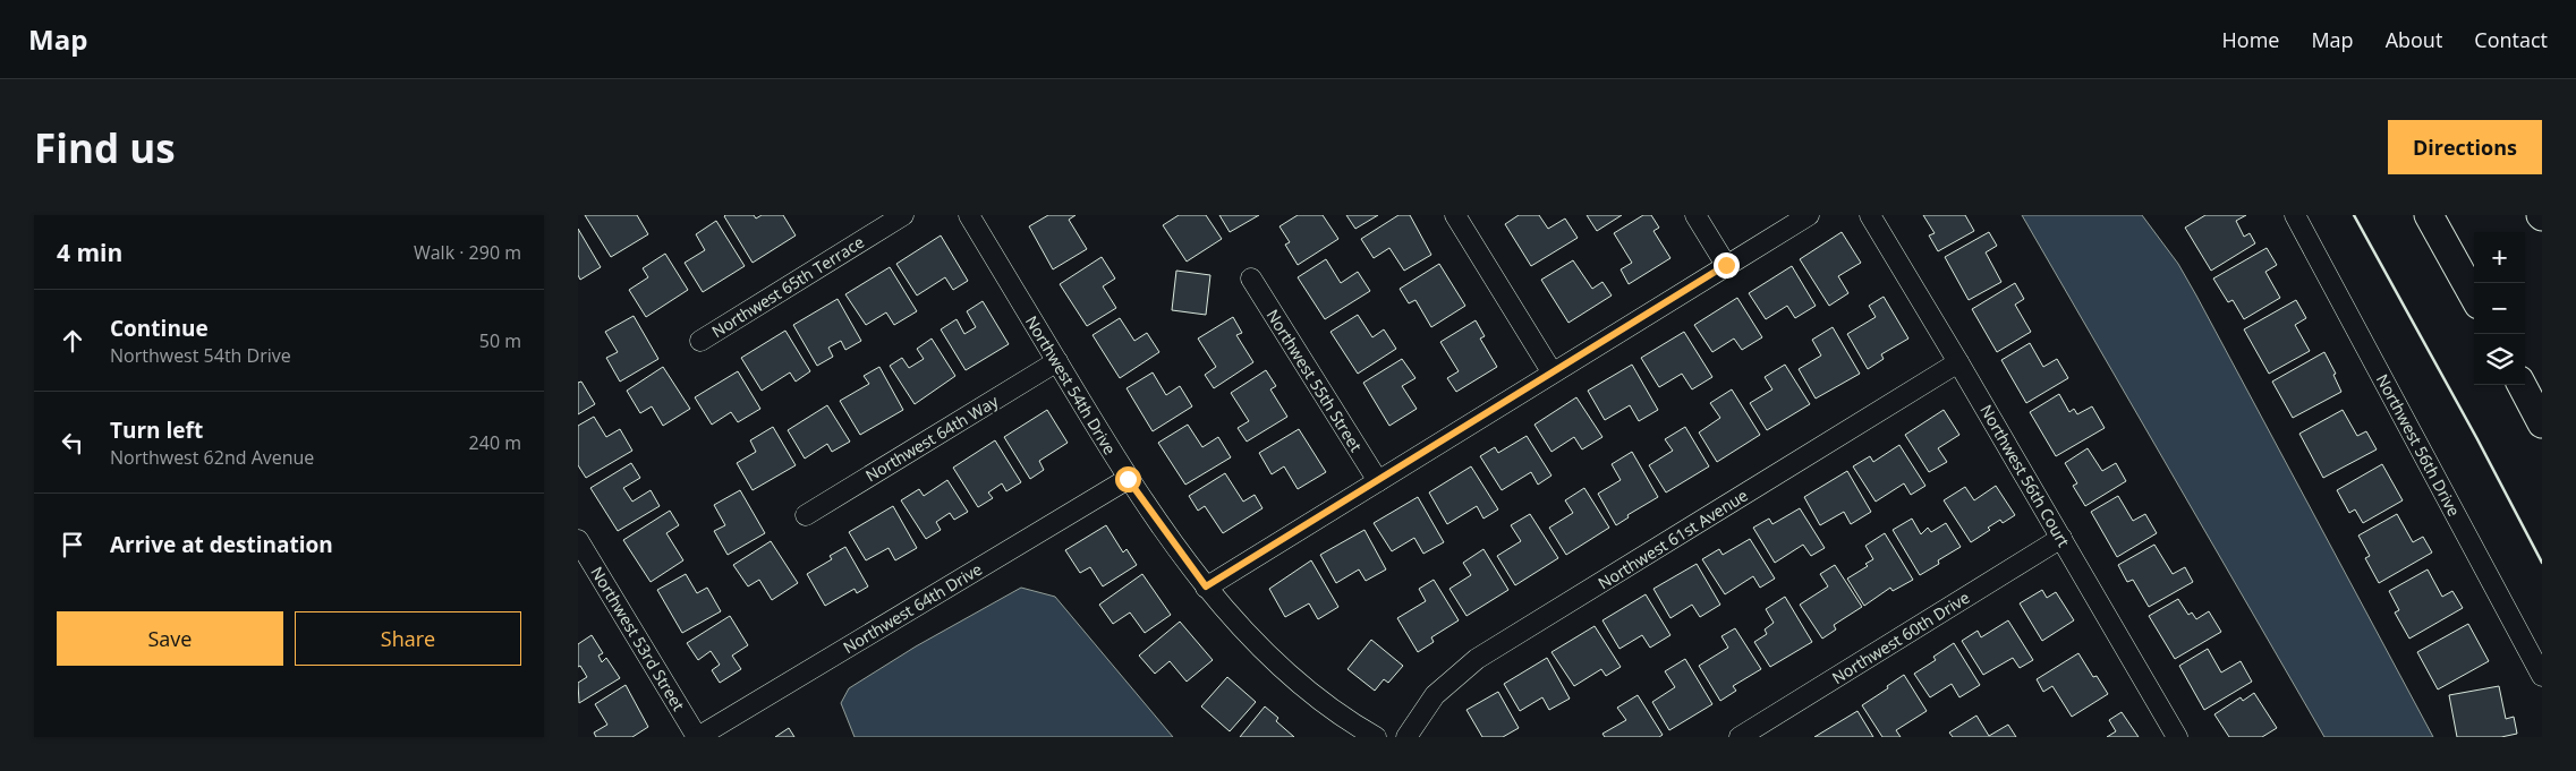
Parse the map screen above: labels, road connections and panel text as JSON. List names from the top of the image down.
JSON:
{
  "streets": {
    "street": [
      "Northwest 65th Terrace",
      "Northwest 55th Street",
      "Northwest 54th Drive",
      "Northwest 64th Way",
      "Northwest 56th Drive",
      "Northwest 56th Court",
      "Northwest 61st Avenue",
      "Northwest 64th Drive",
      "Northwest 60th Drive",
      "Northwest 53rd Street"
    ]
  },
  "crossings": [
    ["Northwest 54th Drive", "Northwest 64th Way"],
    ["Northwest 54th Drive", "Northwest 64th Drive"],
    ["Northwest 56th Court", "Northwest 61st Avenue"],
    ["Northwest 56th Court", "Northwest 60th Drive"],
    ["Northwest 64th Drive", "Northwest 53rd Street"]
  ],
  "page": {
    "header": "Map",
    "nav": [
      "Home",
      "Map",
      "About",
      "Contact"
    ],
    "buttons": [
      "Directions",
      ["Save", "Share"]
    ],
    "title": "Find us",
    "heading": ["4 min", "Walk · 290 m"],
    "map_buttons": ["+", "−"],
    "list": [
      ["Continue", "Northwest 54th Drive", "50 m"],
      ["Turn left", "Northwest 62nd Avenue", "240 m"],
      "Arrive at destination"
    ]
  }
}
